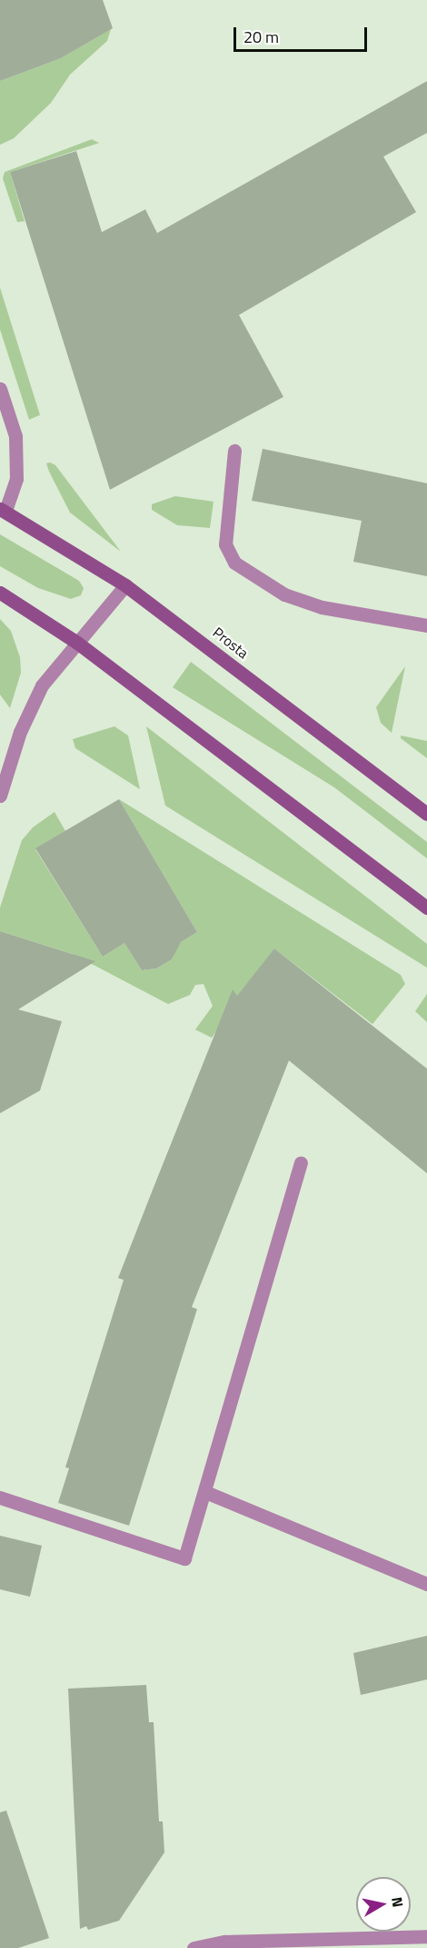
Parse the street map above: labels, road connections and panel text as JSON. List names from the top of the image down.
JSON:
{
  "streets": {
    "main road": ["Prosta"]
  },
  "scale_bar": "20 m",
  "north": "right"
}
